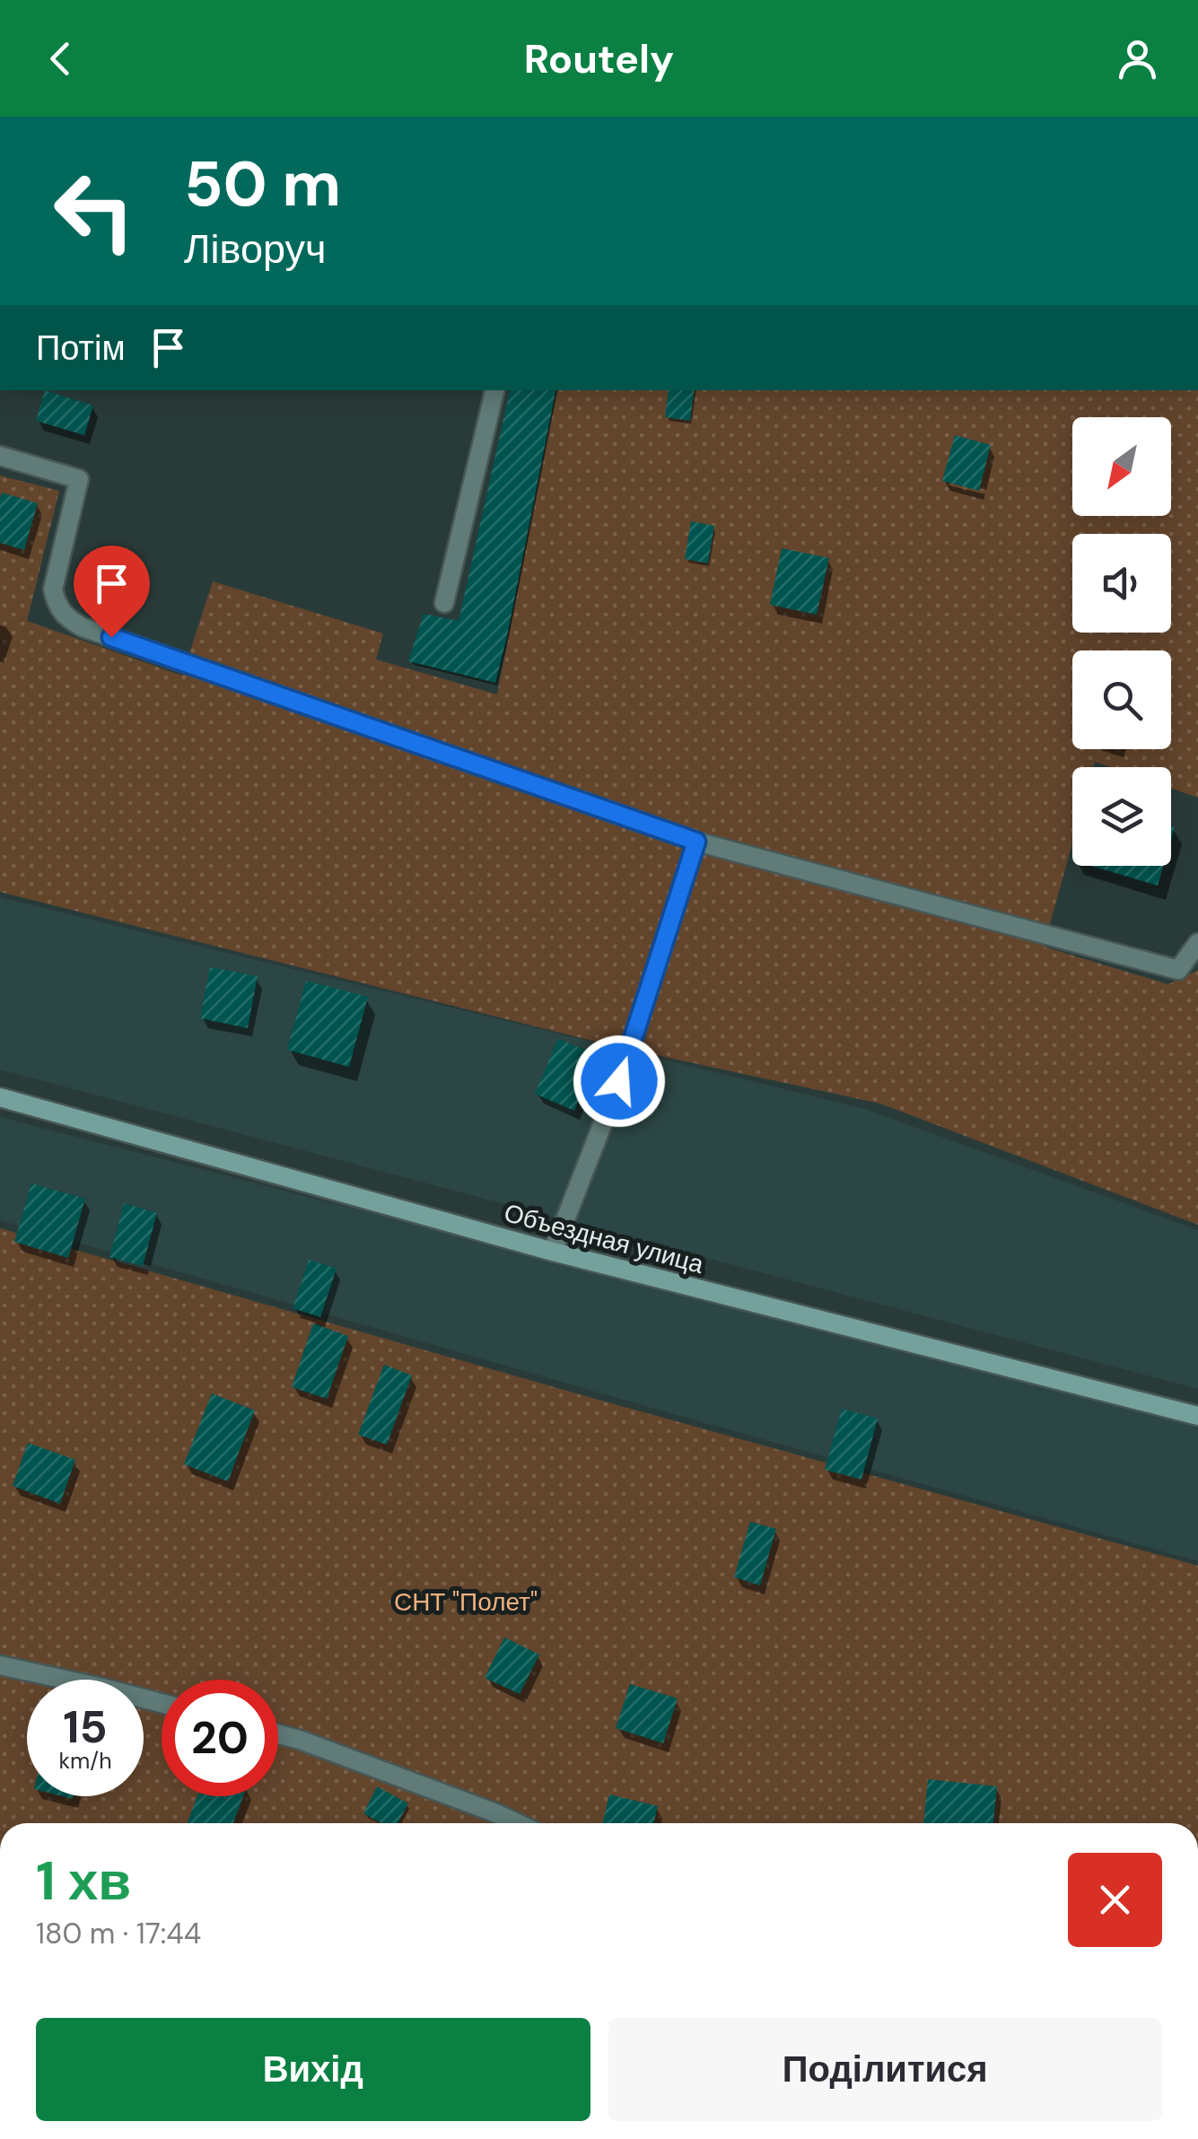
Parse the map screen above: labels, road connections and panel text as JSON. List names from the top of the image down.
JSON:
{
  "streets": {
    "main road": ["Объездная улица"]
  },
  "parks": ["СНТ \"Полет\""],
  "north": "bottom left",
  "page": {
    "header": "Routely",
    "turn": ["50 m", "Ліворуч"],
    "then": "Потім",
    "speed": "15 km/h",
    "limit": "20",
    "heading": ["1 хв", "180 m · 17:44"],
    "buttons": ["Вихід", "Поділитися"]
  }
}
